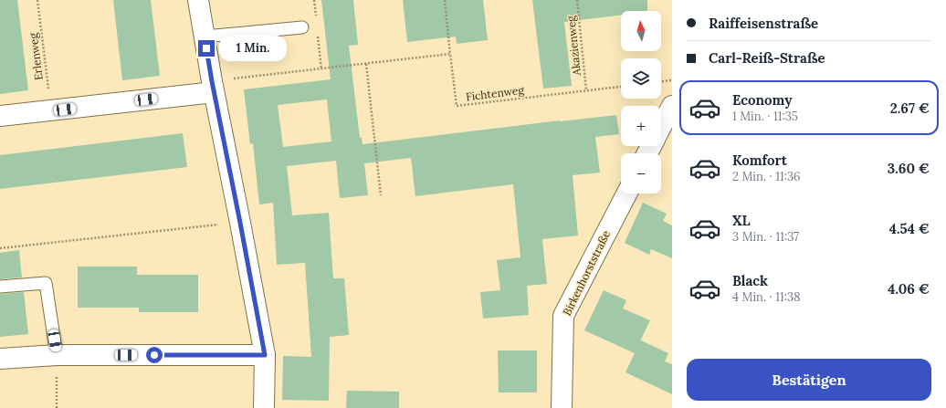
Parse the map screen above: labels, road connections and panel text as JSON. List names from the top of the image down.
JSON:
{
  "streets": {
    "street": ["Birkenhorststraße"],
    "path": ["Akazienweg", "Erlenweg", "Fichtenweg"]
  },
  "crossings": [
    ["Akazienweg", "Fichtenweg"]
  ],
  "north": "top",
  "page": {
    "banner": ["Raiffeisenstraße", "Carl-Reiß-Straße"],
    "map_buttons": ["+", "−"],
    "bubble": "1 Min.",
    "list": [
      {
        "name": "Economy",
        "note": "1 Min. · 11:35",
        "value": "2.67 €"
      },
      {
        "name": "Komfort",
        "note": "2 Min. · 11:36",
        "value": "3.60 €"
      },
      {
        "name": "XL",
        "note": "3 Min. · 11:37",
        "value": "4.54 €"
      },
      {
        "name": "Black",
        "note": "4 Min. · 11:38",
        "value": "4.06 €"
      }
    ],
    "buttons": "Bestätigen"
  }
}
